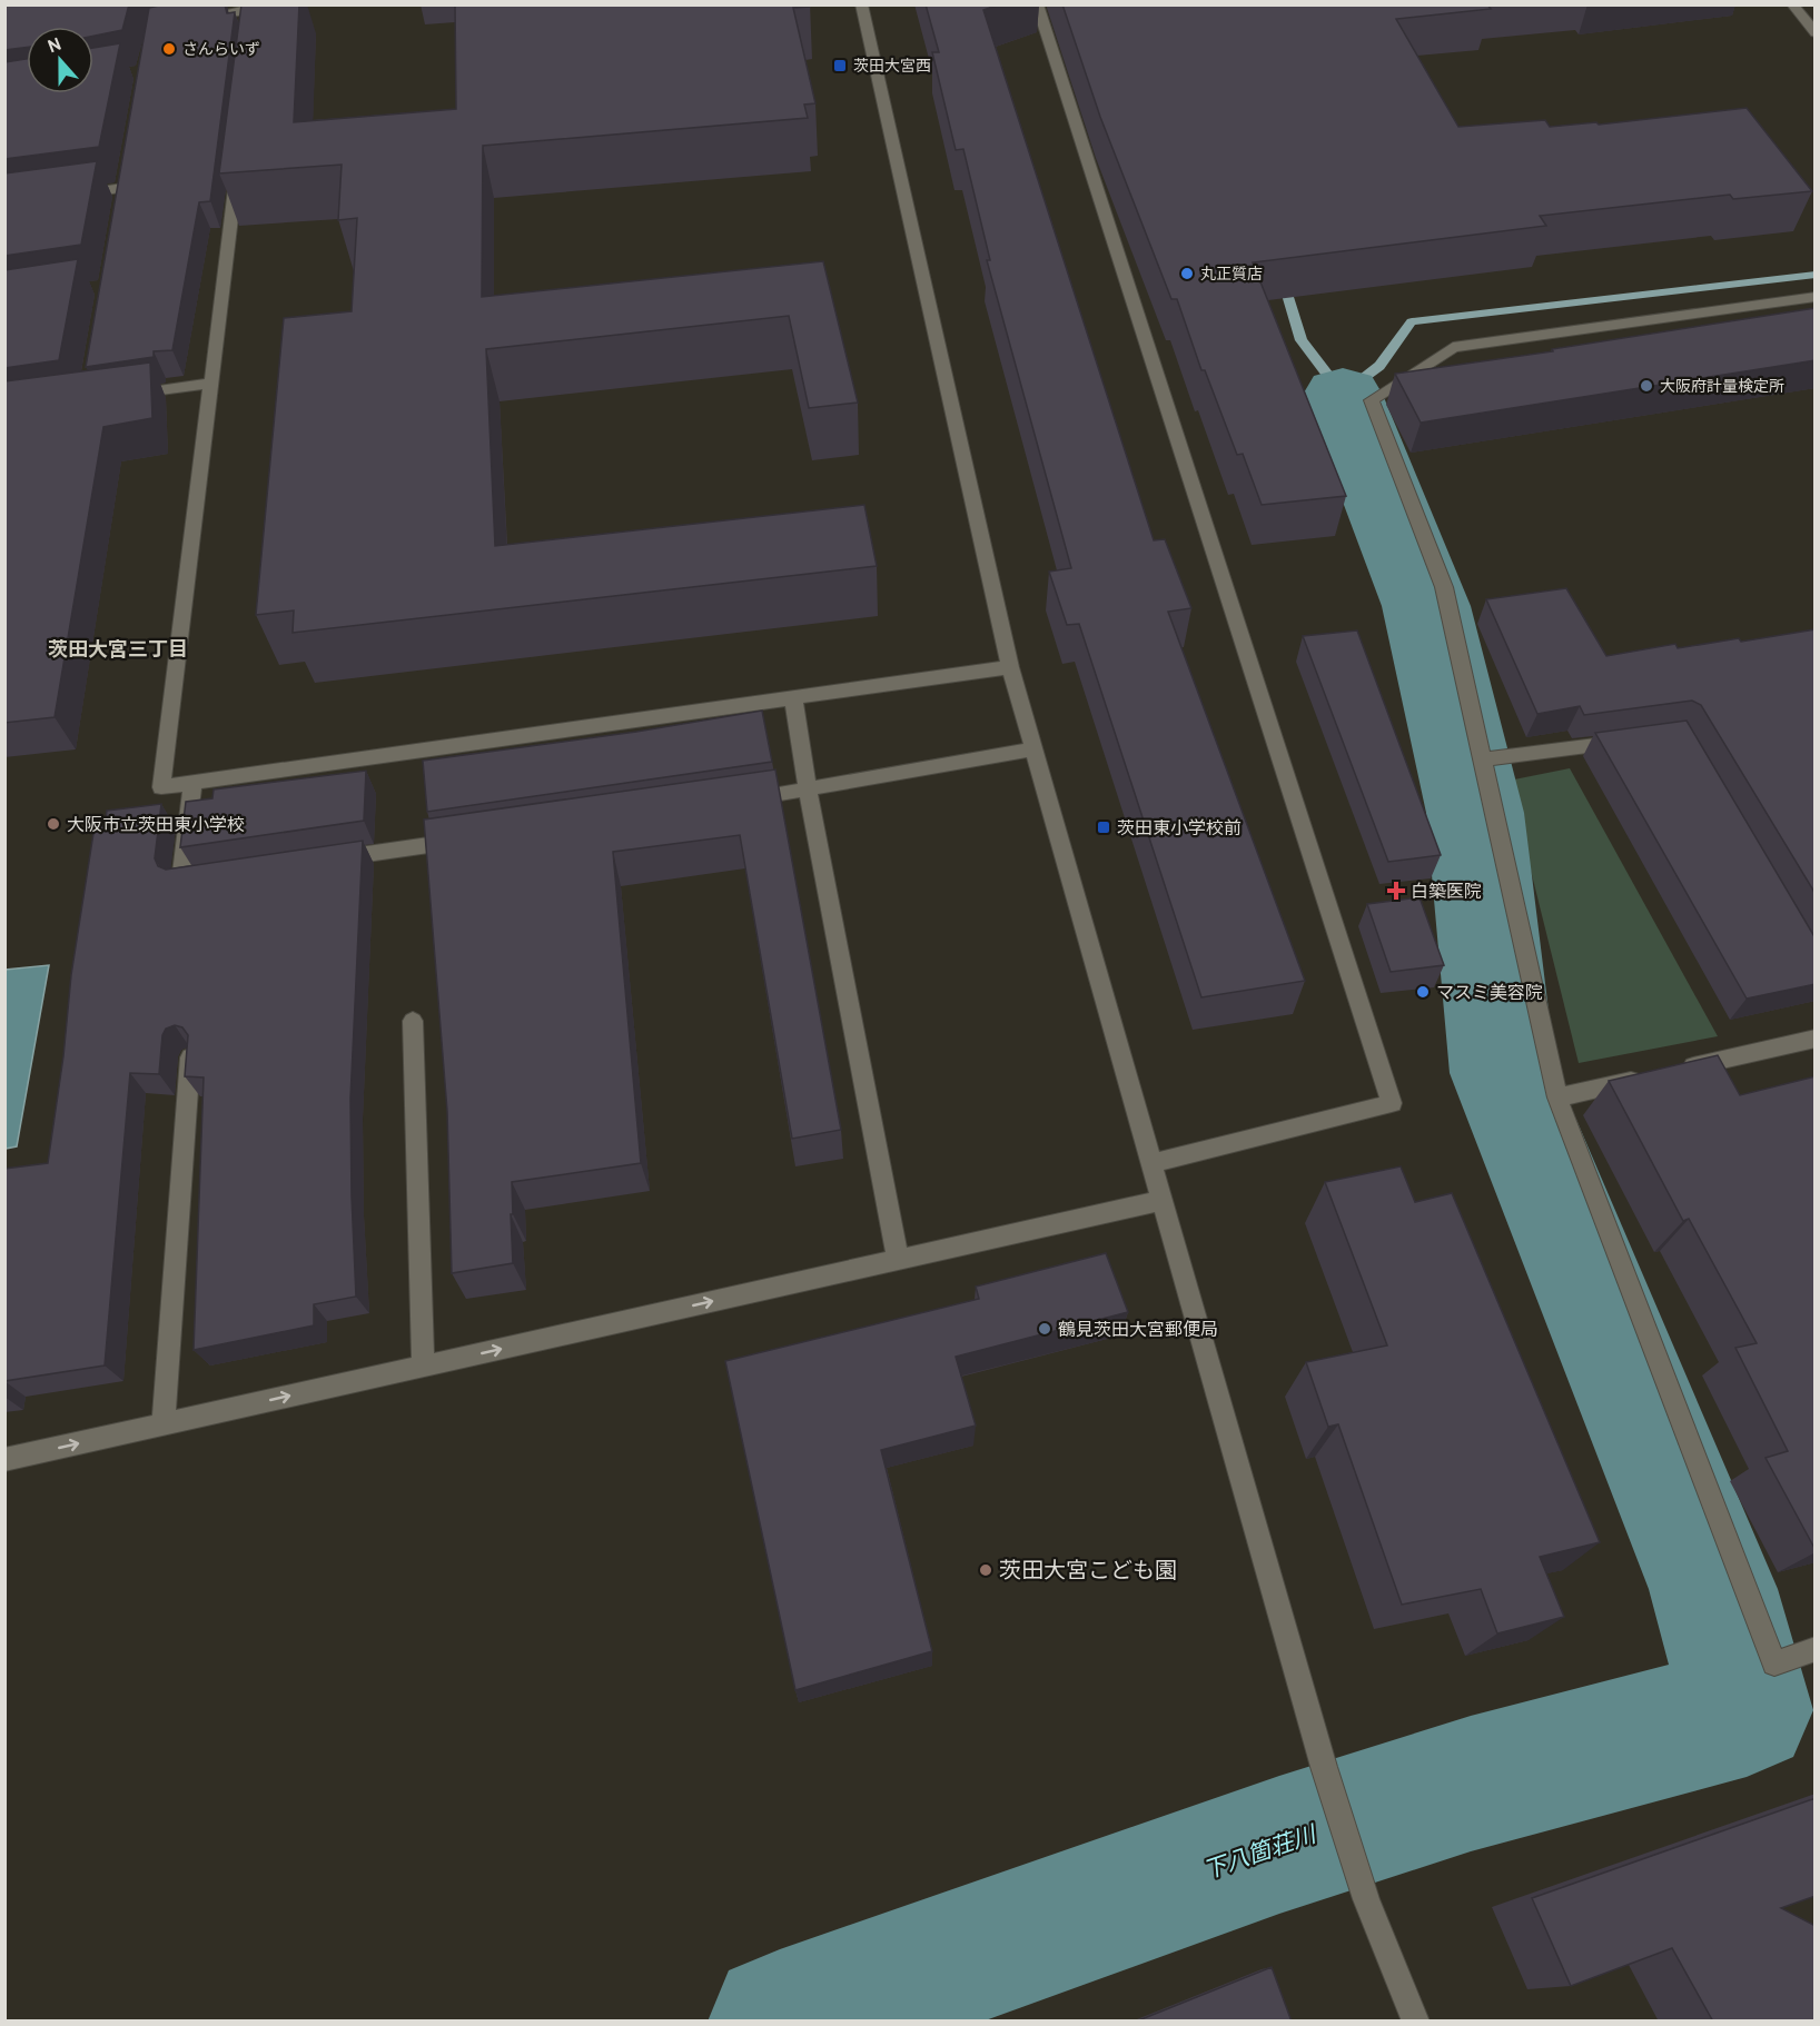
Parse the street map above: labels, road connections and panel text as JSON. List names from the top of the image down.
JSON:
{
  "districts": ["茨田大宮三丁目"],
  "water": ["下八箇荘川"],
  "places": {
    "other": [
      "さんらいず",
      "丸正質店",
      "大阪府計量検定所",
      "大阪市立茨田東小学校",
      "マスミ美容院",
      "鶴見茨田大宮郵便局",
      "茨田大宮こども園"
    ],
    "transit": ["茨田大宮西", "茨田東小学校前"],
    "health": ["白築医院"]
  },
  "north": "top"
}
